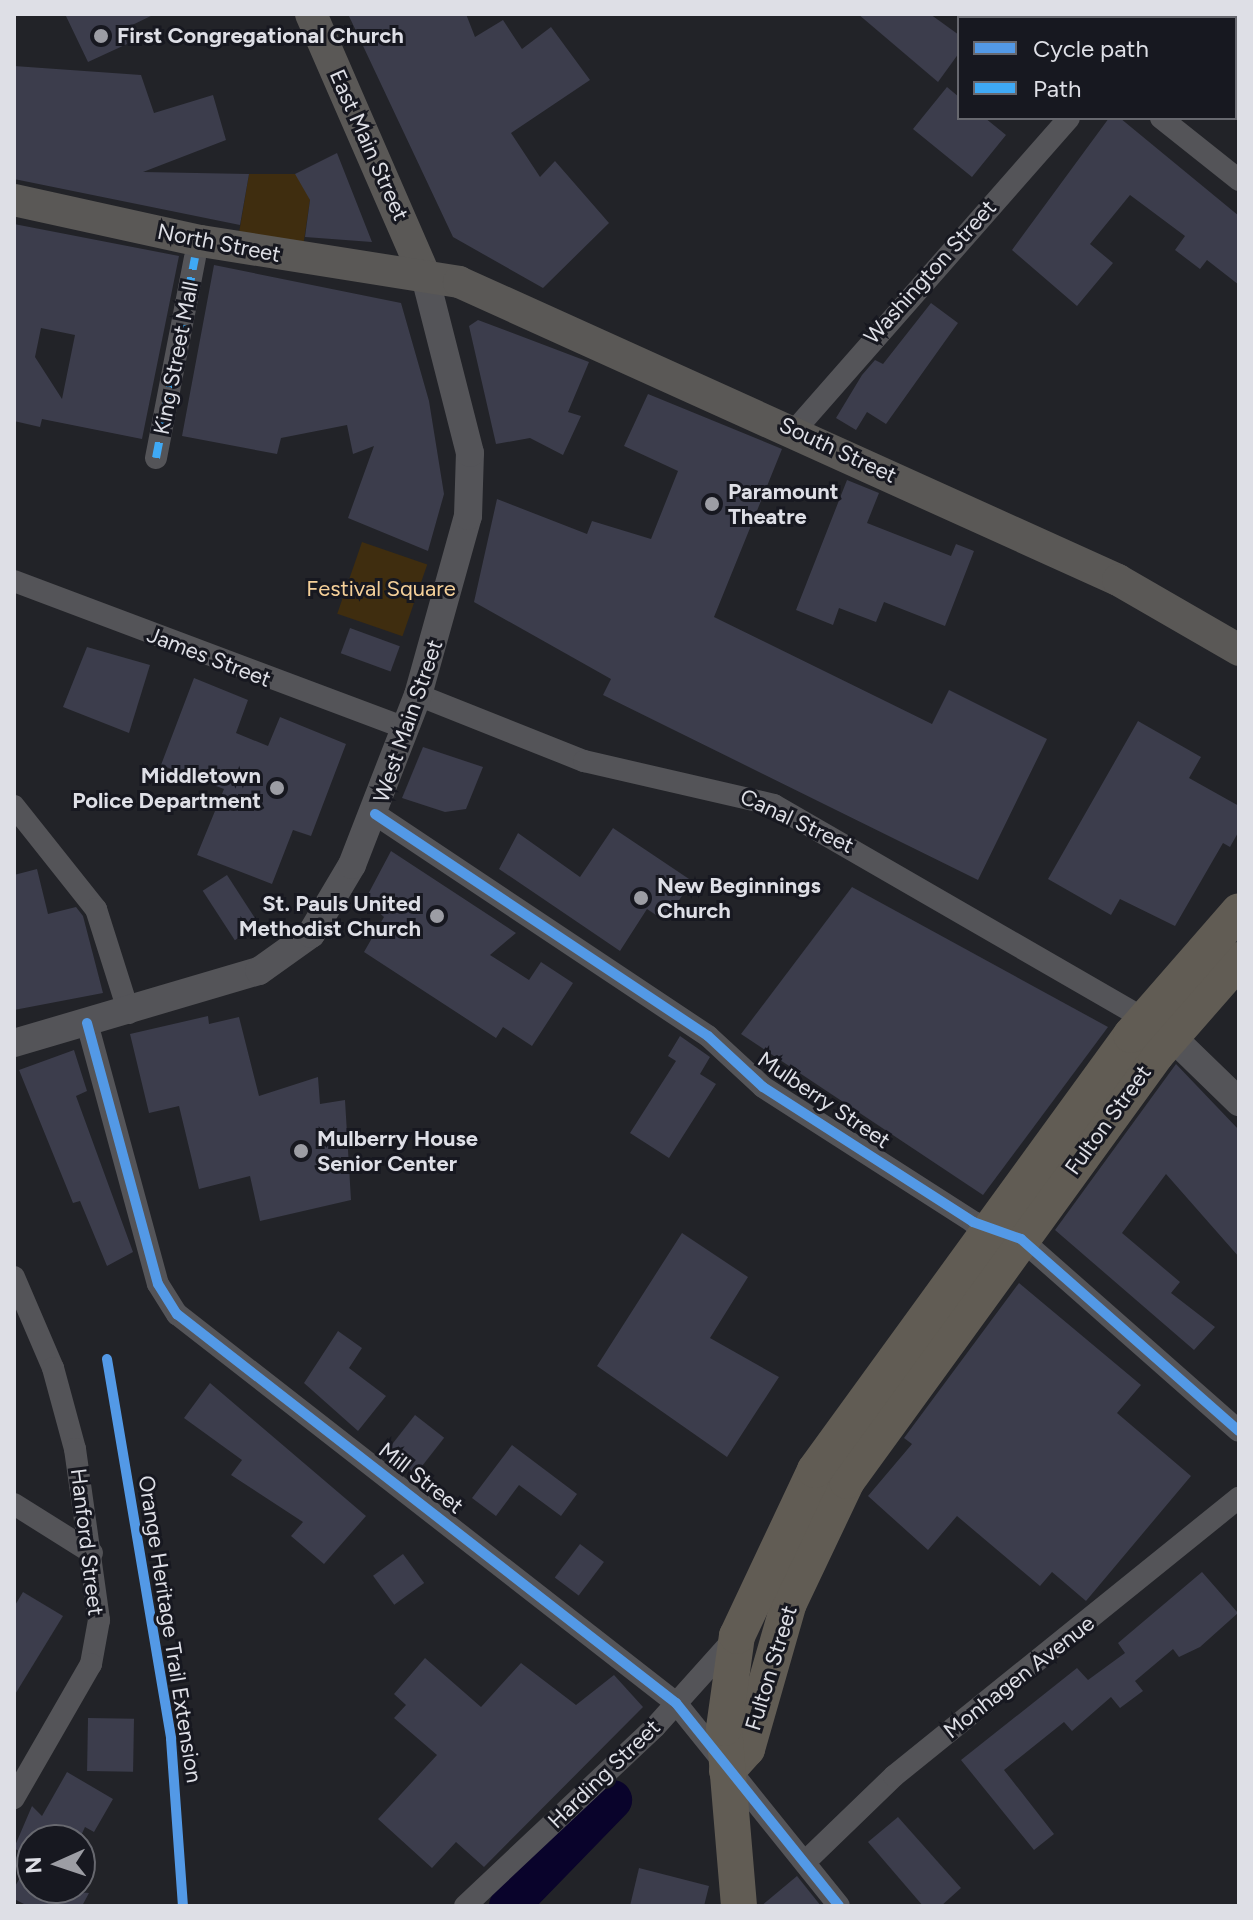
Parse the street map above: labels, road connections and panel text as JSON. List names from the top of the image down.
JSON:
{
  "streets": {
    "main road": [
      "East Main Street",
      "North Street",
      "South Street",
      "Fulton Street"
    ],
    "street": [
      "Washington Street",
      "King Street Mall",
      "James Street",
      "West Main Street",
      "Canal Street",
      "Mulberry Street",
      "Mill Street",
      "Hanford Street",
      "Monhagen Avenue",
      "Harding Street"
    ],
    "cycle path": ["Orange Heritage Trail Extension"]
  },
  "crossings": [
    ["East Main Street", "North Street"],
    ["East Main Street", "South Street"],
    ["East Main Street", "West Main Street"],
    ["North Street", "South Street"],
    ["North Street", "West Main Street"],
    ["Washington Street", "South Street"],
    ["South Street", "West Main Street"],
    ["James Street", "West Main Street"],
    ["West Main Street", "Canal Street"],
    ["West Main Street", "Mulberry Street"],
    ["West Main Street", "Mill Street"],
    ["Canal Street", "Fulton Street"],
    ["Mulberry Street", "Fulton Street"],
    ["Fulton Street", "Mill Street"],
    ["Fulton Street", "Harding Street"],
    ["Mill Street", "Monhagen Avenue"],
    ["Mill Street", "Harding Street"]
  ],
  "parks": ["Festival Square"],
  "places": [
    "First Congregational Church",
    "Paramount Theatre",
    "Middletown Police Department",
    "New Beginnings Church",
    "St. Pauls United Methodist Church",
    "Mulberry House Senior Center"
  ],
  "legend": ["Cycle path", "Path"],
  "north": "left"
}
